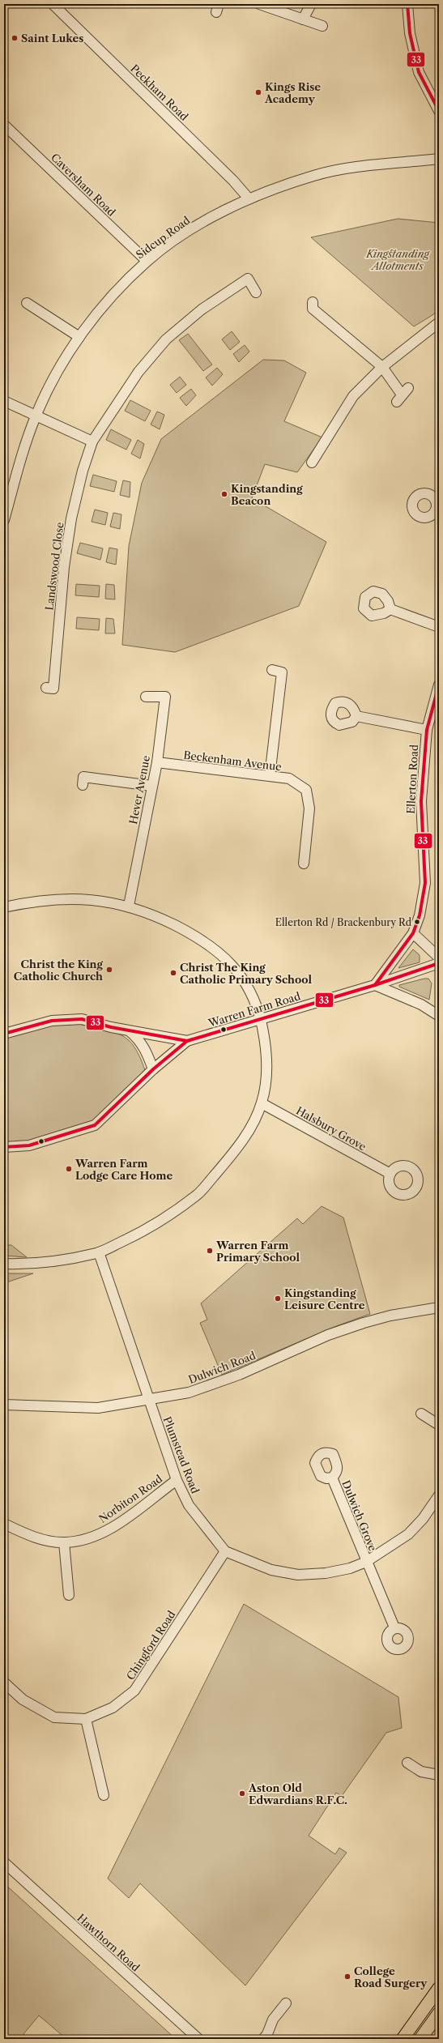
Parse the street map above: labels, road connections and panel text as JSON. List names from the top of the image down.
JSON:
{
  "streets": {
    "street": [
      "Peckham Road",
      "Caversham Road",
      "Sidcup Road",
      "Landswood Close",
      "Beckenham Avenue",
      "Ellerton Road",
      "Hever Avenue",
      "Warren Farm Road",
      "Halsbury Grove",
      "Dulwich Road",
      "Plumstead Road",
      "Norbiton Road",
      "Dulwich Grove",
      "Chingford Road",
      "Hawthorn Road"
    ]
  },
  "crossings": [
    ["Peckham Road", "Sidcup Road"],
    ["Caversham Road", "Sidcup Road"],
    ["Beckenham Avenue", "Hever Avenue"],
    ["Ellerton Road", "Warren Farm Road"],
    ["Dulwich Road", "Plumstead Road"],
    ["Plumstead Road", "Norbiton Road"],
    ["Plumstead Road", "Dulwich Grove"],
    ["Plumstead Road", "Chingford Road"]
  ],
  "parks": ["Kingstanding Allotments"],
  "places": [
    "Saint Lukes",
    "Kings Rise Academy",
    "Kingstanding Beacon",
    "Ellerton Rd / Brackenbury Rd",
    "Christ the King Catholic Church",
    "Christ The King Catholic Primary School",
    "Warren Farm Lodge Care Home",
    "Warren Farm Primary School",
    "Kingstanding Leisure Centre",
    "Aston Old Edwardians R.F.C.",
    "College Road Surgery"
  ],
  "lines": ["transit line 33"]
}
